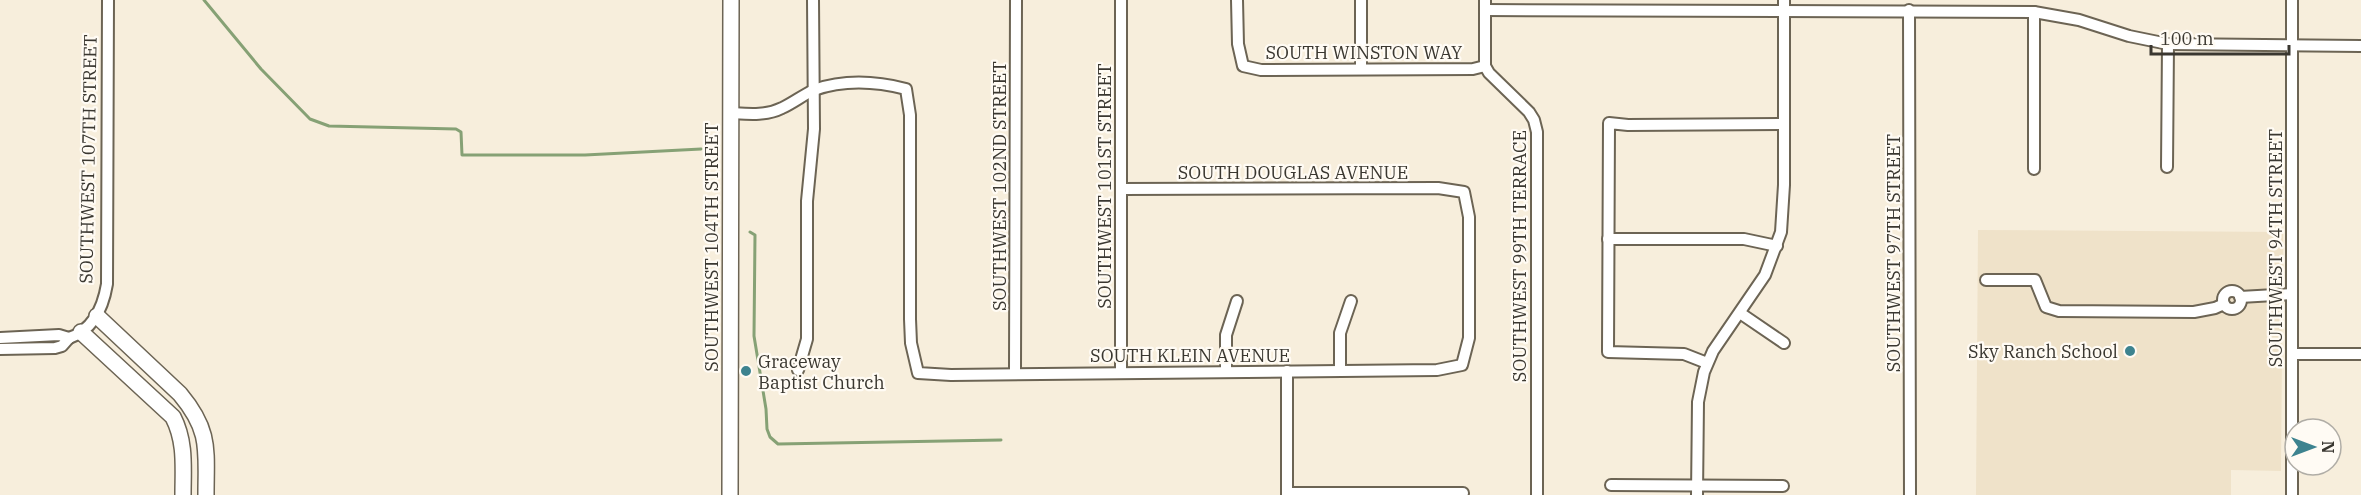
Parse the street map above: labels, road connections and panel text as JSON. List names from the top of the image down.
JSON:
{
  "streets": {
    "main road": ["SOUTHWEST 104TH STREET"],
    "street": [
      "SOUTH WINSTON WAY",
      "SOUTHWEST 107TH STREET",
      "SOUTH DOUGLAS AVENUE",
      "SOUTHWEST 102ND STREET",
      "SOUTHWEST 101ST STREET",
      "SOUTHWEST 94TH STREET",
      "SOUTHWEST 97TH STREET",
      "SOUTHWEST 99TH TERRACE",
      "SOUTH KLEIN AVENUE"
    ]
  },
  "crossings": [
    ["SOUTH WINSTON WAY", "SOUTHWEST 99TH TERRACE"],
    ["SOUTH DOUGLAS AVENUE", "SOUTHWEST 101ST STREET"],
    ["SOUTH DOUGLAS AVENUE", "SOUTH KLEIN AVENUE"],
    ["SOUTHWEST 102ND STREET", "SOUTH KLEIN AVENUE"],
    ["SOUTHWEST 101ST STREET", "SOUTH KLEIN AVENUE"]
  ],
  "places": ["Sky Ranch School", "Graceway Baptist Church"],
  "scale_bar": "100 m",
  "north": "right"
}
